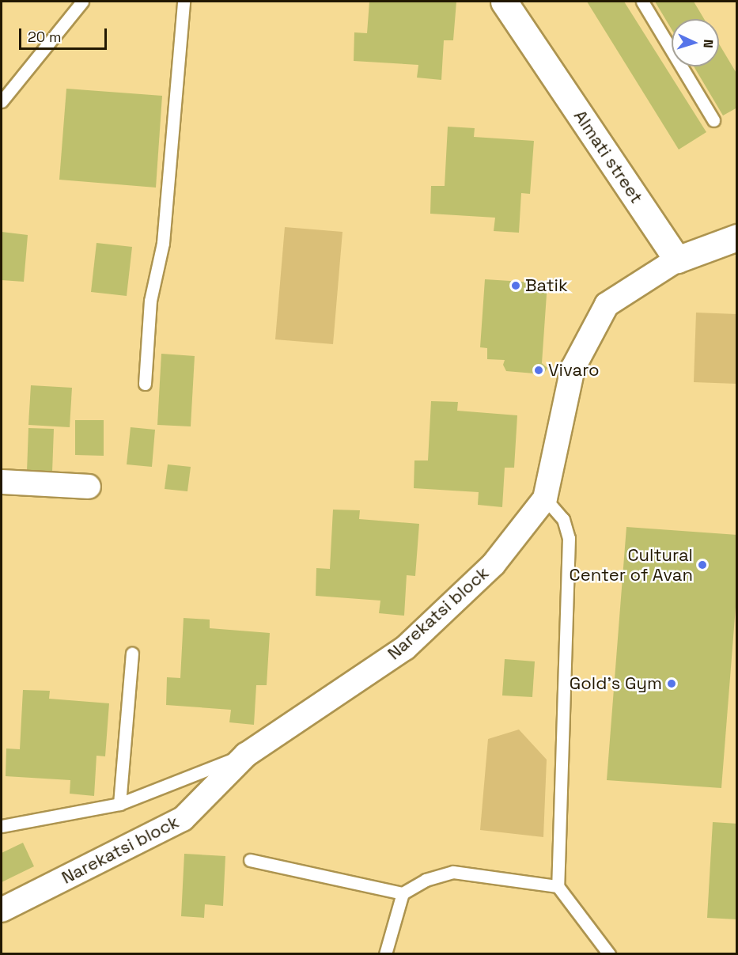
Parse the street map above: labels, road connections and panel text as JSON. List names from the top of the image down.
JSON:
{
  "streets": {
    "street": ["Almati street", "Narekatsi block"]
  },
  "crossings": [
    ["Almati street", "Narekatsi block"]
  ],
  "places": [
    "Batik",
    "Vivaro",
    "Cultural Center of Avan",
    "Gold's Gym"
  ],
  "scale_bar": "20 m",
  "north": "right"
}
